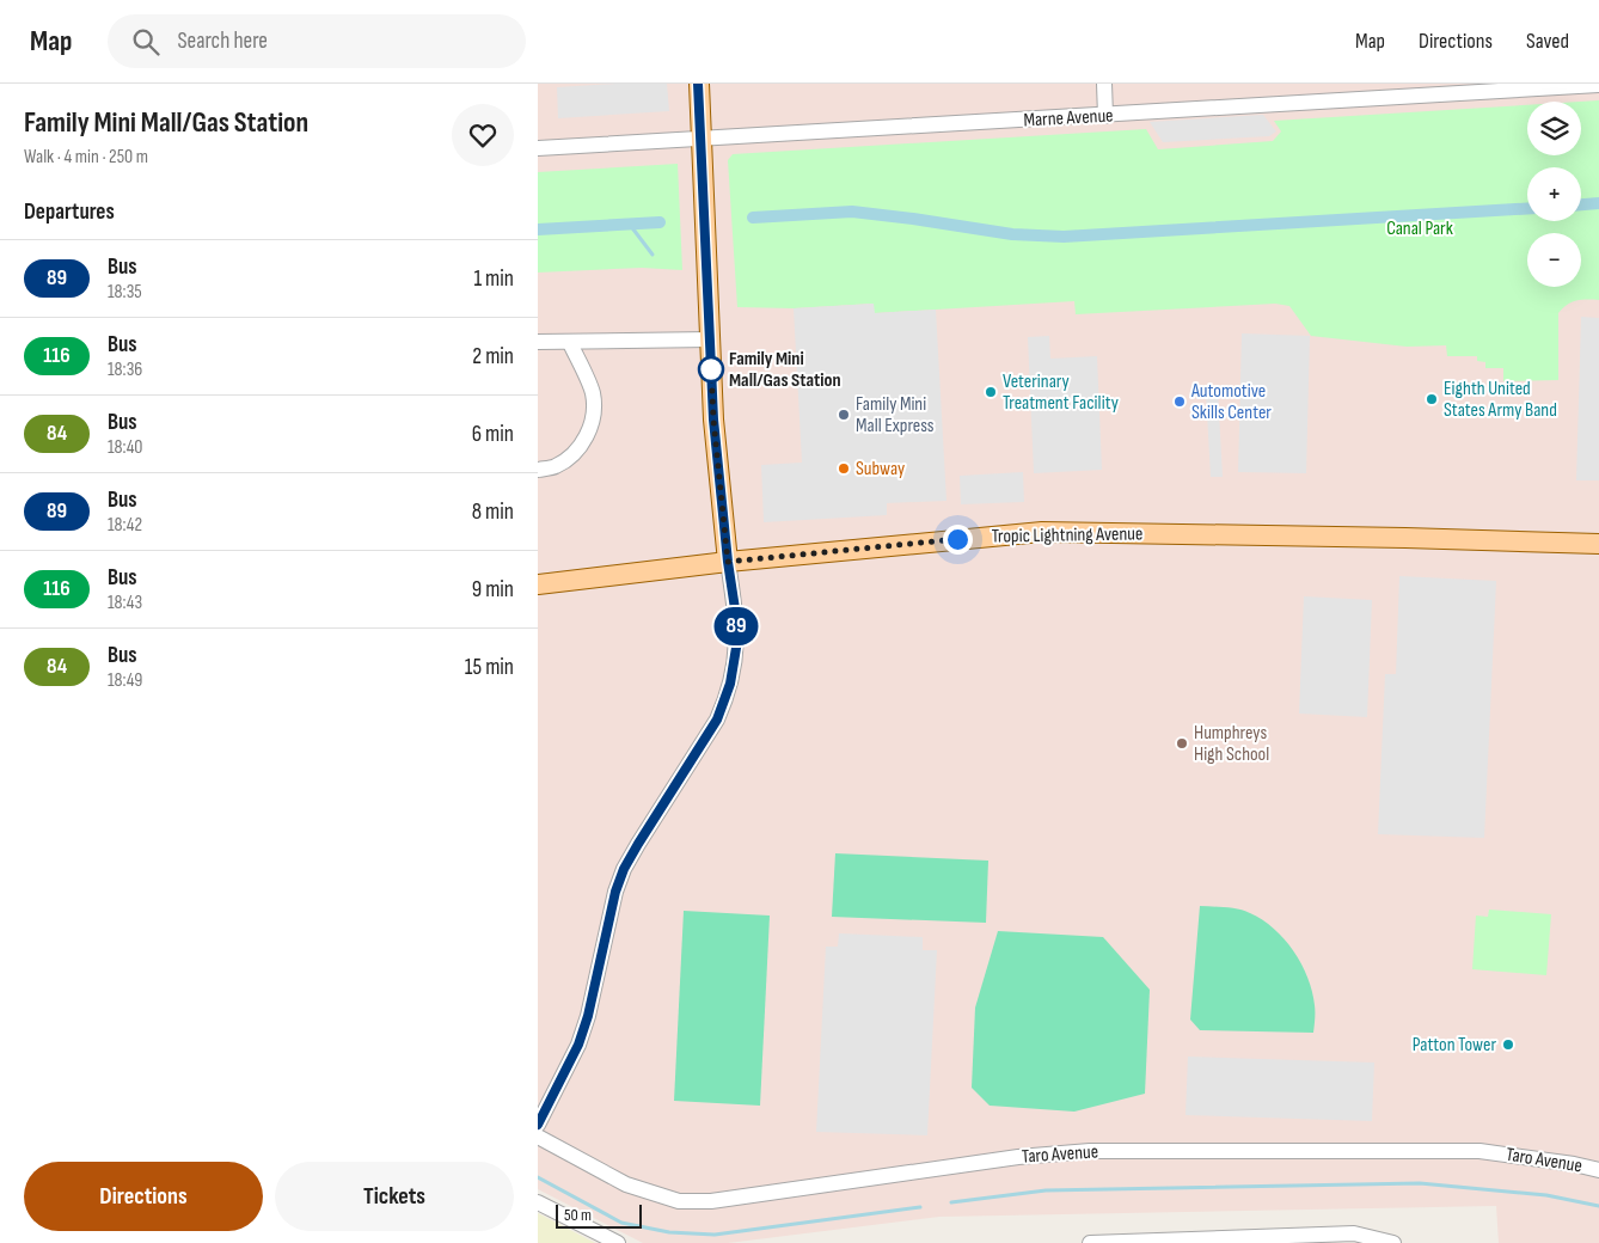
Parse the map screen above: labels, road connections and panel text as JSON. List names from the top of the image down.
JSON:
{
  "streets": {
    "main road": ["Tropic Lightning Avenue"],
    "street": ["Marne Avenue", "Taro Avenue"]
  },
  "parks": ["Canal Park"],
  "places": [
    "Family Mini Mall/Gas Station",
    "Veterinary Treatment Facility",
    "Eighth United States Army Band",
    "Automotive Skills Center",
    "Family Mini Mall Express",
    "Subway",
    "Humphreys High School",
    "Patton Tower"
  ],
  "lines": ["bus line 89"],
  "scale_bar": "50 m",
  "page": {
    "header": "Map",
    "search": "Search here",
    "nav": ["Map", "Directions", "Saved"],
    "heading": [
      ["Family Mini Mall/Gas Station", "Walk · 4 min · 250 m"],
      "Departures"
    ],
    "on_map": "89",
    "map_buttons": ["+", "−"],
    "list": [
      {
        "mark": "89",
        "name": "Bus",
        "note": "18:35",
        "value": "1 min"
      },
      {
        "mark": "116",
        "name": "Bus",
        "note": "18:36",
        "value": "2 min"
      },
      {
        "mark": "84",
        "name": "Bus",
        "note": "18:40",
        "value": "6 min"
      },
      {
        "mark": "89",
        "name": "Bus",
        "note": "18:42",
        "value": "8 min"
      },
      {
        "mark": "116",
        "name": "Bus",
        "note": "18:43",
        "value": "9 min"
      },
      {
        "mark": "84",
        "name": "Bus",
        "note": "18:49",
        "value": "15 min"
      }
    ],
    "buttons": ["Directions", "Tickets"],
    "scale": "50 m"
  }
}
